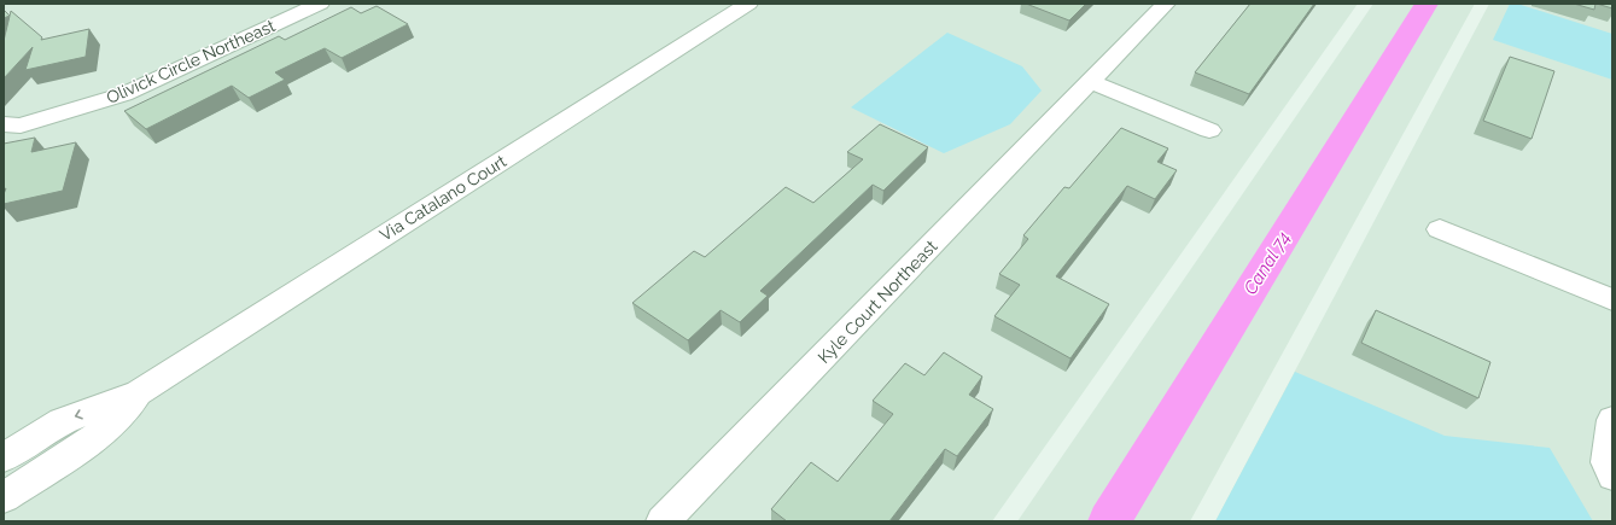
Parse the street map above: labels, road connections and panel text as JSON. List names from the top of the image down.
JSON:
{
  "streets": {
    "street": ["Olivick Circle Northeast", "Via Catalano Court", "Kyle Court Northeast"]
  },
  "water": ["Canal 74"]
}
